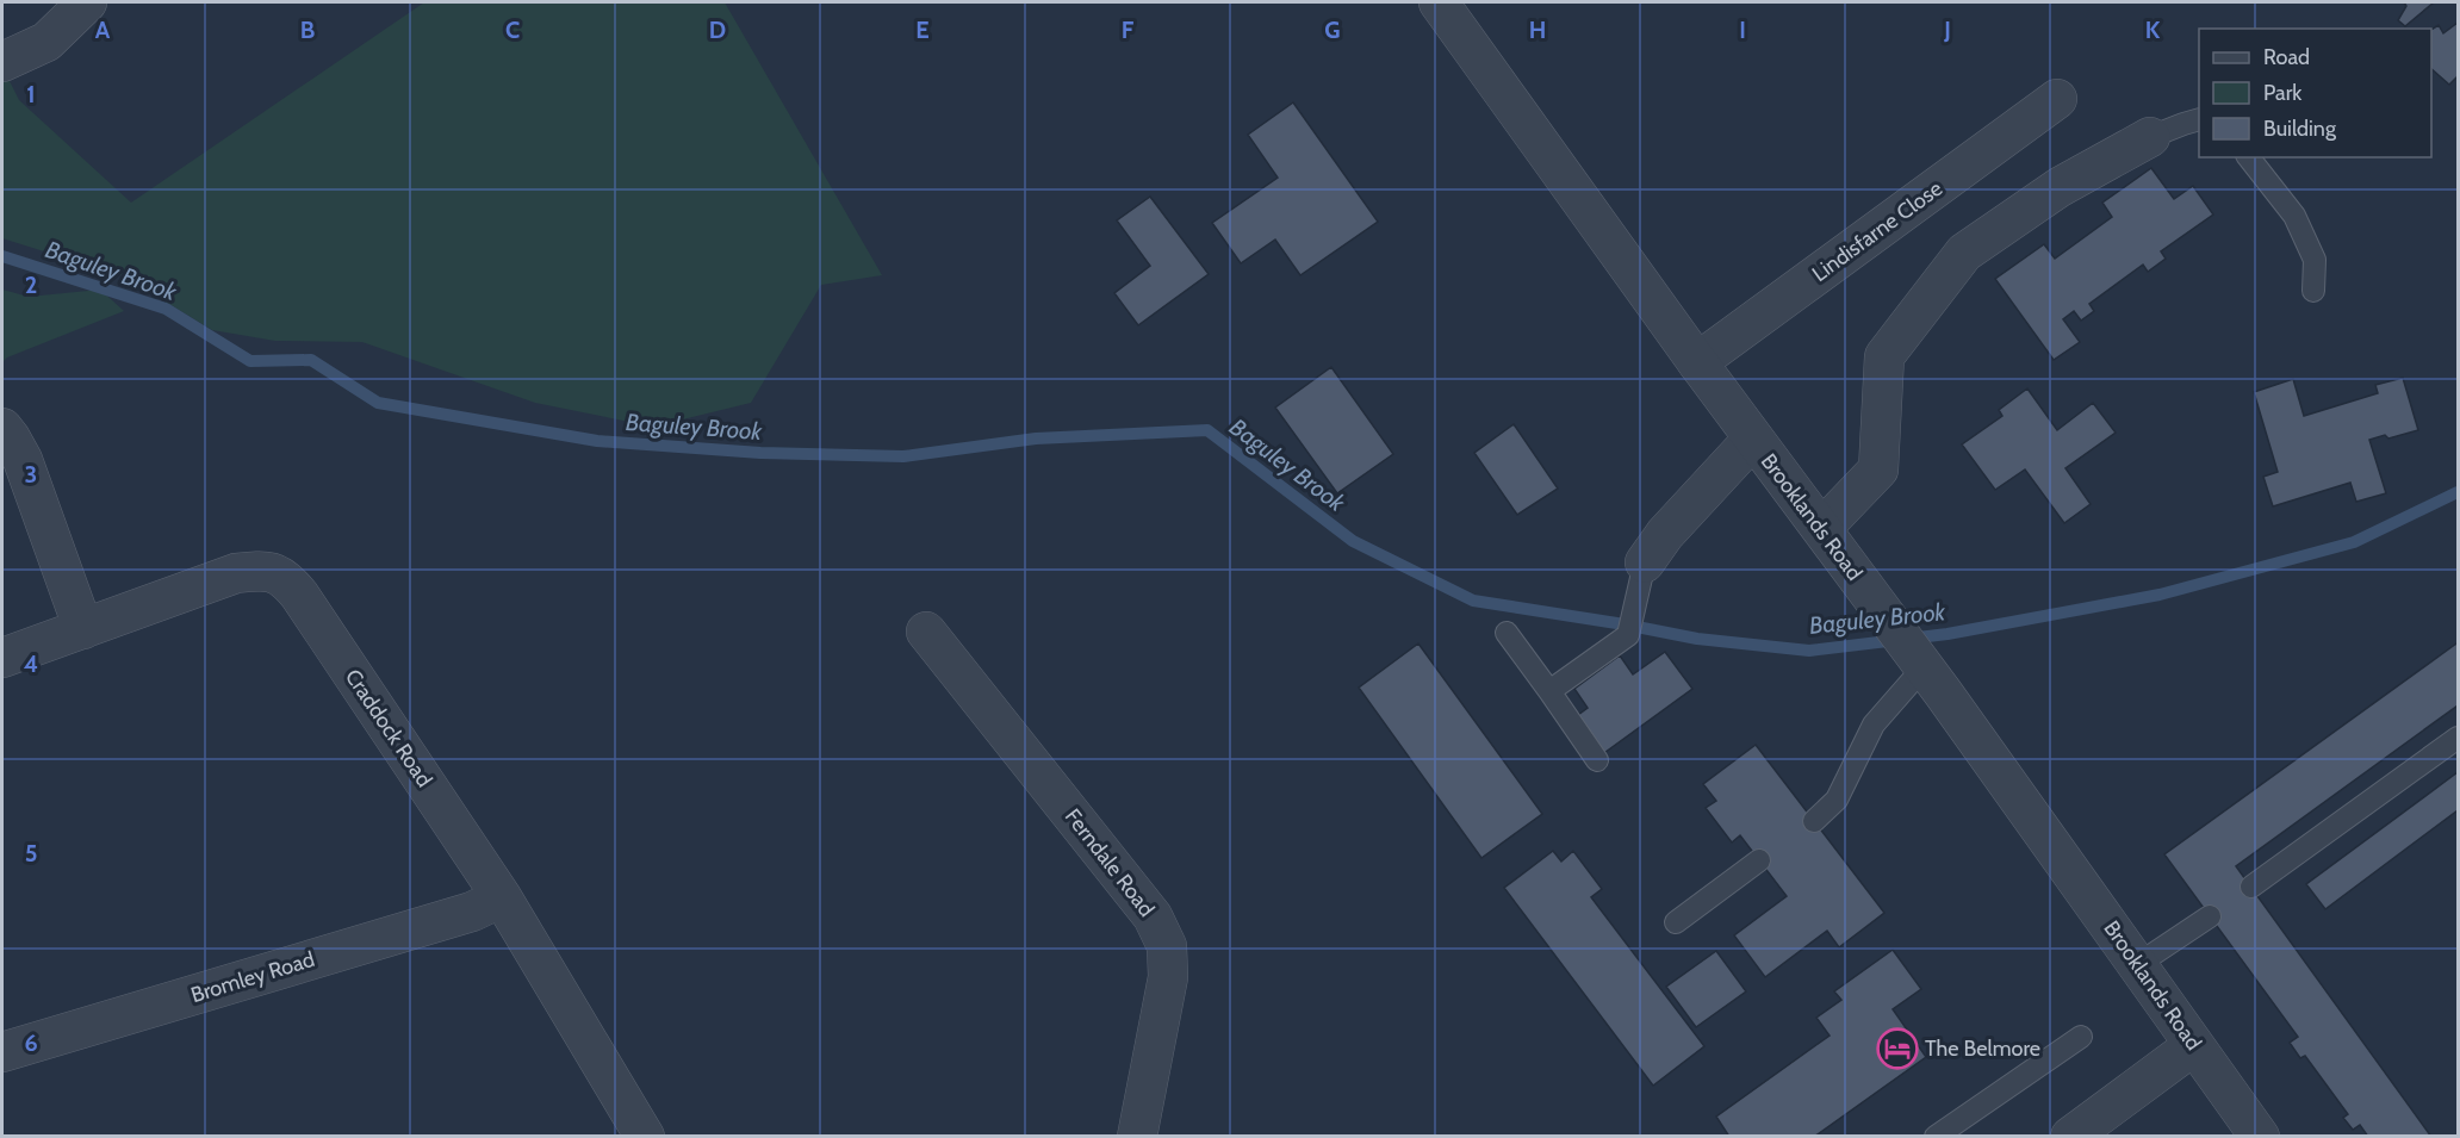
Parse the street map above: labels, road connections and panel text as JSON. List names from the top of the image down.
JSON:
{
  "streets": {
    "street": [
      "Lindisfarne Close",
      "Brooklands Road",
      "Craddock Road",
      "Ferndale Road",
      "Bromley Road"
    ]
  },
  "crossings": [
    ["Lindisfarne Close", "Brooklands Road"],
    ["Craddock Road", "Bromley Road"]
  ],
  "water": ["Baguley Brook"],
  "places": {
    "hotel": ["The Belmore"]
  },
  "legend": ["Road", "Park", "Building"],
  "grid": {
    "columns": [
      "A",
      "B",
      "C",
      "D",
      "E",
      "F",
      "G",
      "H",
      "I",
      "J",
      "K"
    ],
    "rows": [
      "1",
      "2",
      "3",
      "4",
      "5",
      "6"
    ]
  }
}
